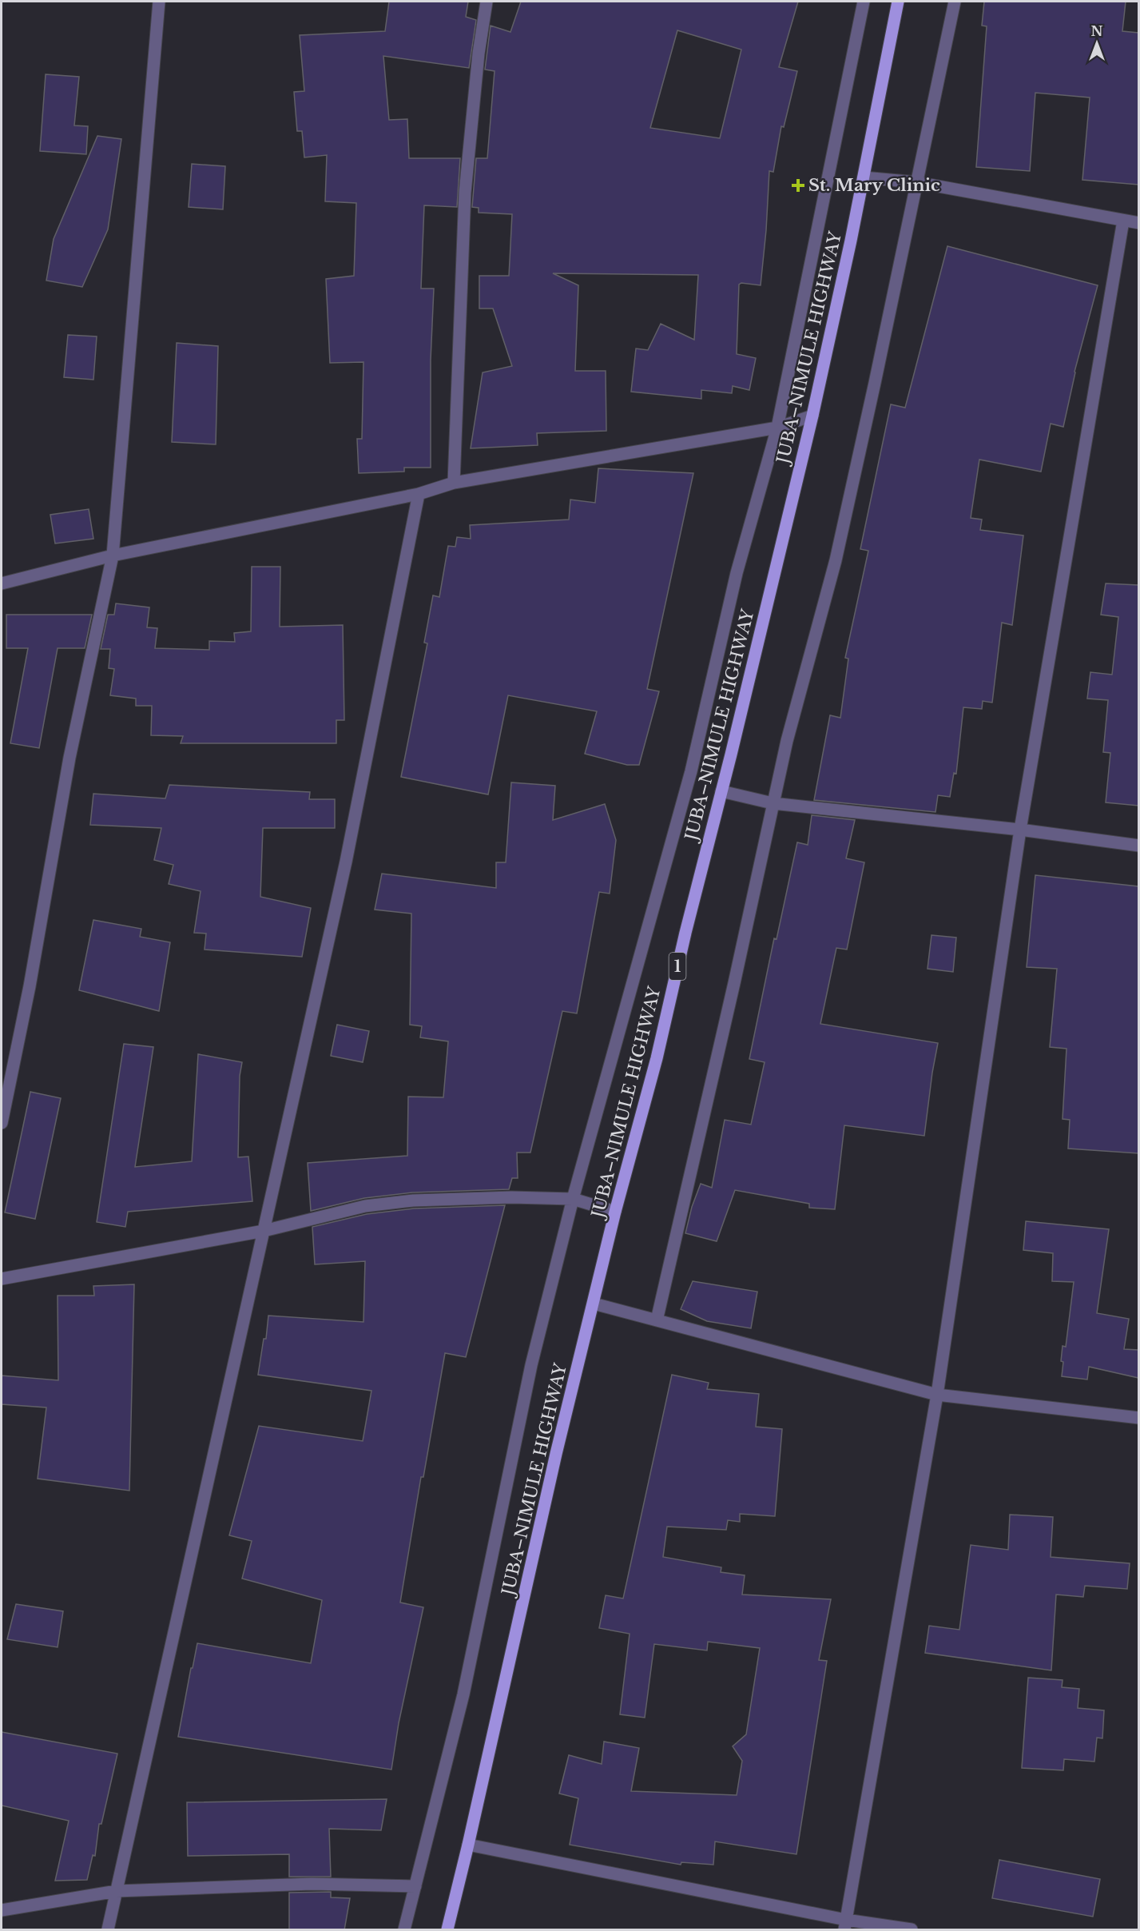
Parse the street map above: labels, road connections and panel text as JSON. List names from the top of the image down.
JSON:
{
  "streets": {
    "main road": ["JUBA–NIMULE HIGHWAY", "1"]
  },
  "places": {
    "health": ["St. Mary Clinic"]
  },
  "north": "top"
}
